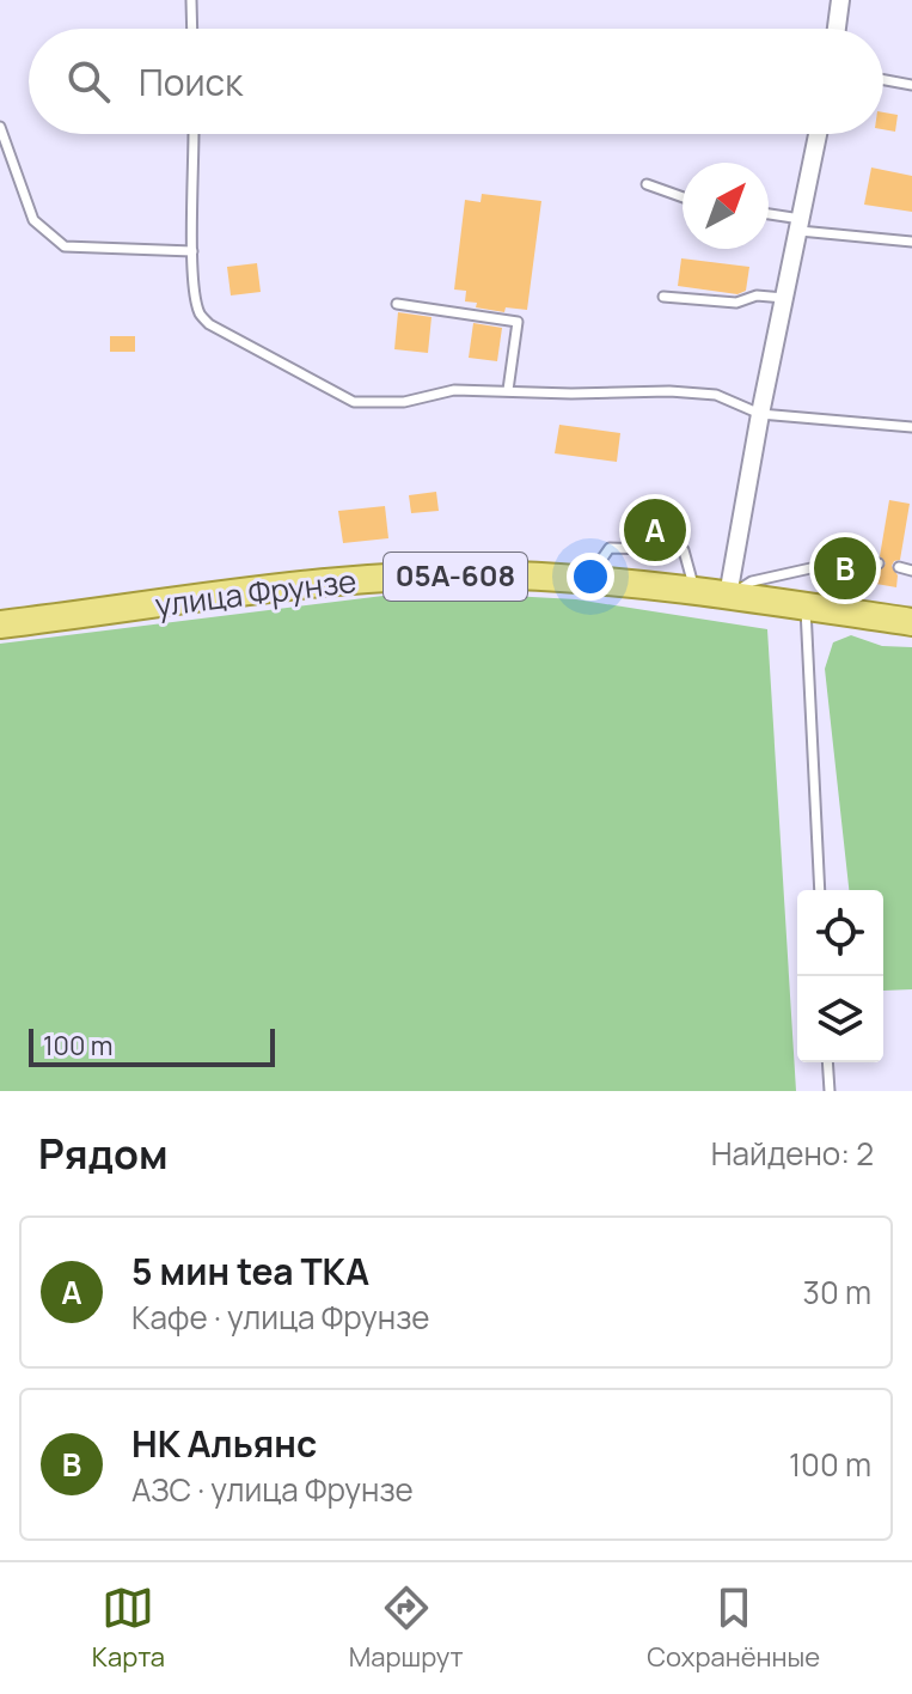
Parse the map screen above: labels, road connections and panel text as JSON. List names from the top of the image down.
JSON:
{
  "streets": {
    "main road": ["05А-608", "улица Фрунзе"]
  },
  "scale_bar": "100 m",
  "north": "top right",
  "page": {
    "search": "Поиск",
    "pins": ["A", "B"],
    "scale": "100 m",
    "heading": ["Рядом", "Найдено: 2"],
    "list": [
      {
        "mark": "A",
        "name": "5 мин tea TKA",
        "note": "Кафе · улица Фрунзе",
        "value": "30 m"
      },
      {
        "mark": "B",
        "name": "НК Альянс",
        "note": "АЗС · улица Фрунзе",
        "value": "100 m"
      }
    ],
    "nav": ["Карта", "Маршрут", "Сохранённые"]
  }
}
